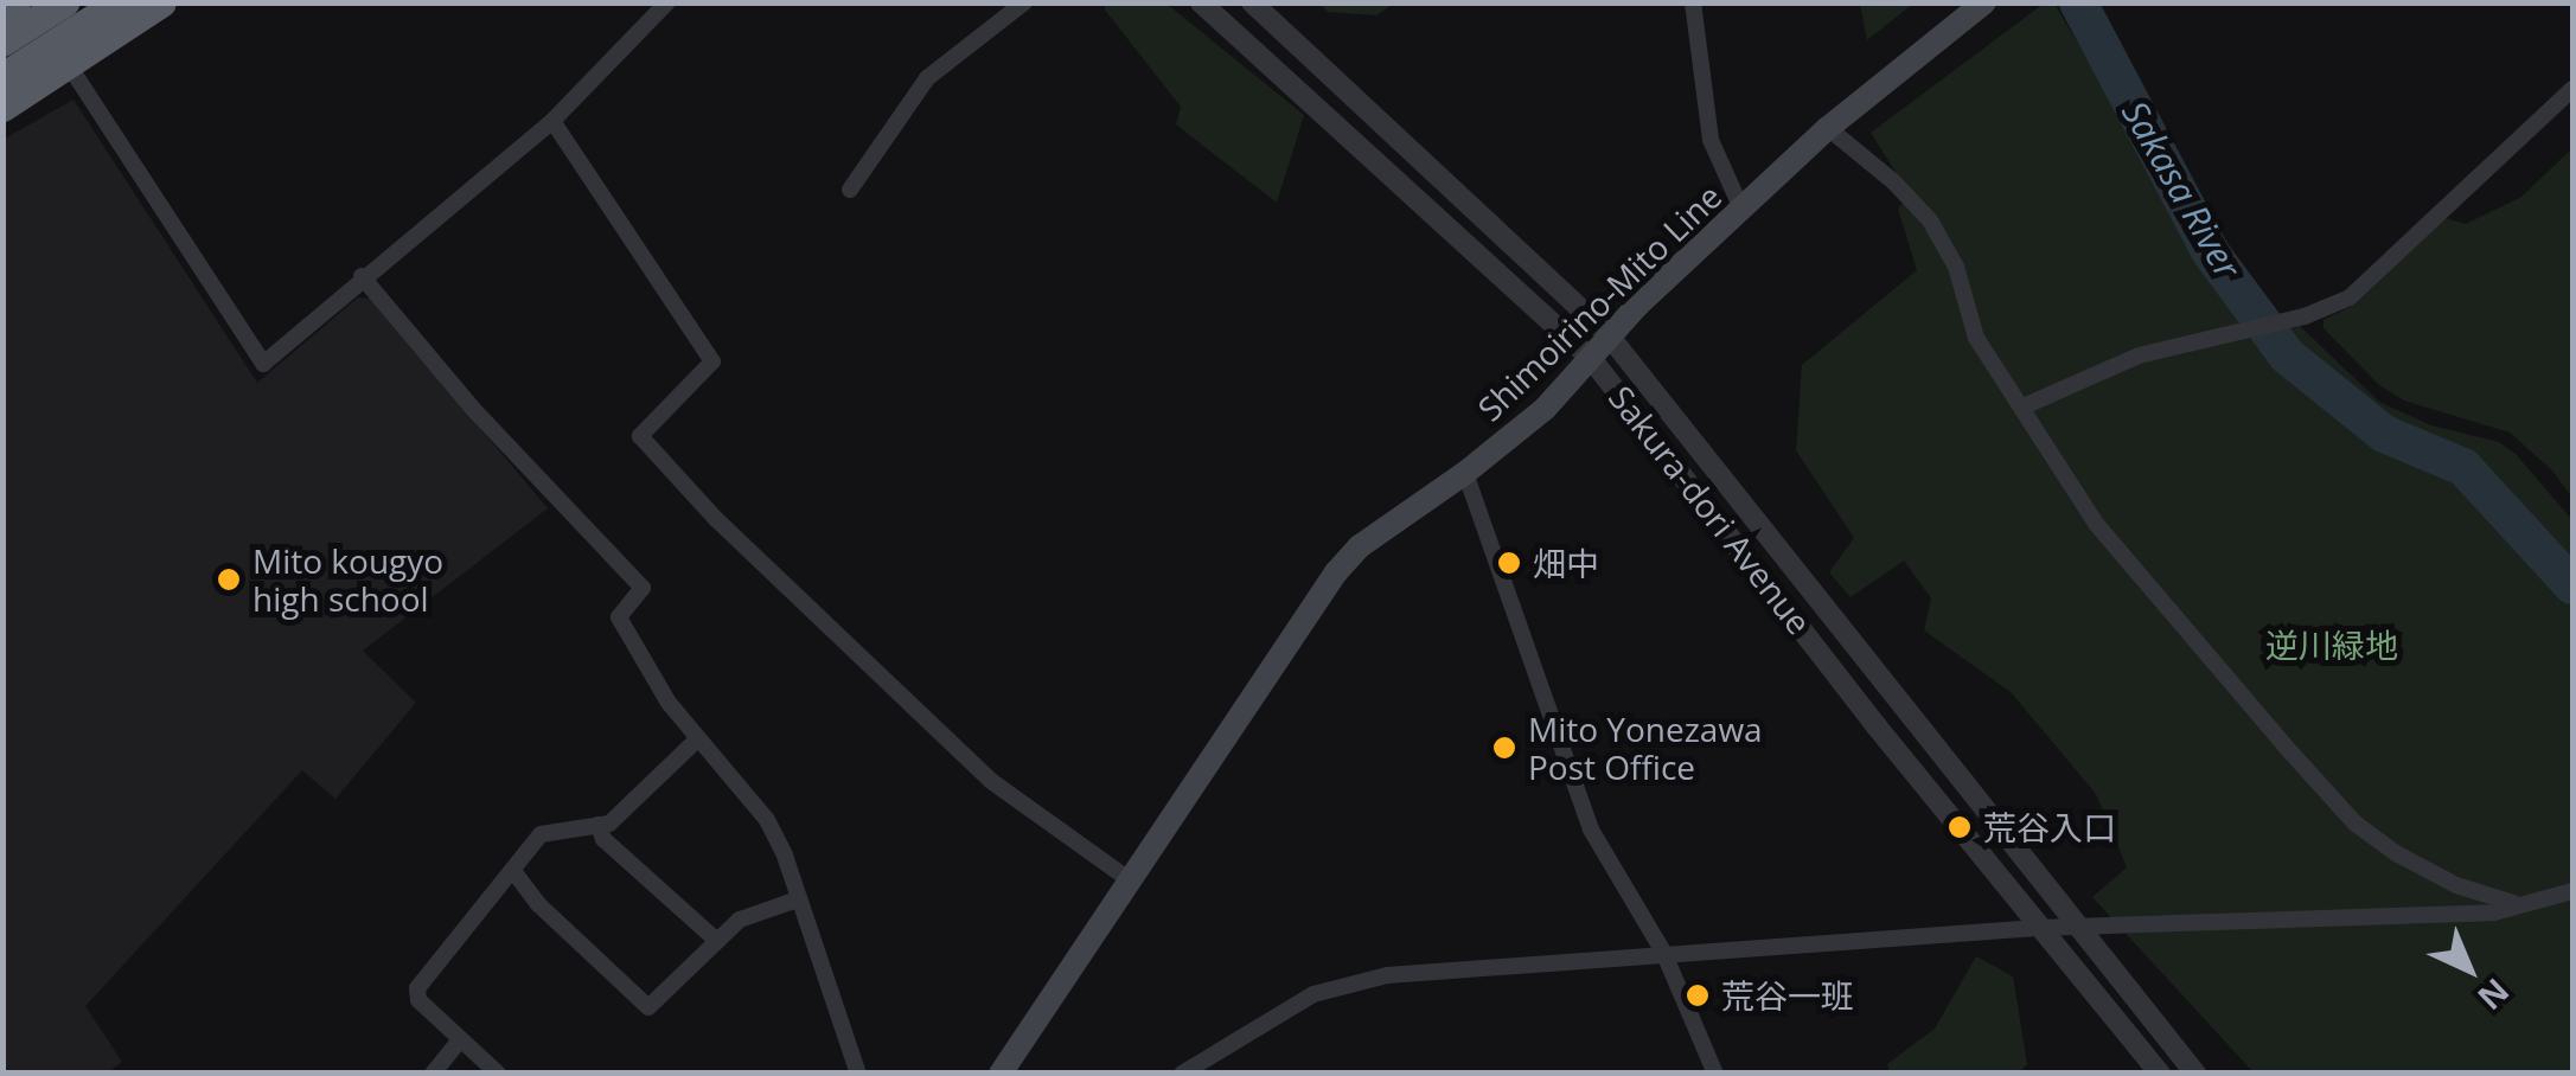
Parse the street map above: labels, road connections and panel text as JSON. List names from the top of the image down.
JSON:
{
  "streets": {
    "main road": ["Shimoirino-Mito Line"],
    "street": ["Sakura-dori Avenue"]
  },
  "crossings": [
    ["Shimoirino-Mito Line", "Sakura-dori Avenue"]
  ],
  "water": ["Sakasa River"],
  "parks": ["逆川緑地"],
  "places": [
    "畑中",
    "Mito kougyo high school",
    "Mito Yonezawa Post Office",
    "荒谷入口",
    "荒谷一班"
  ],
  "north": "bottom right"
}
